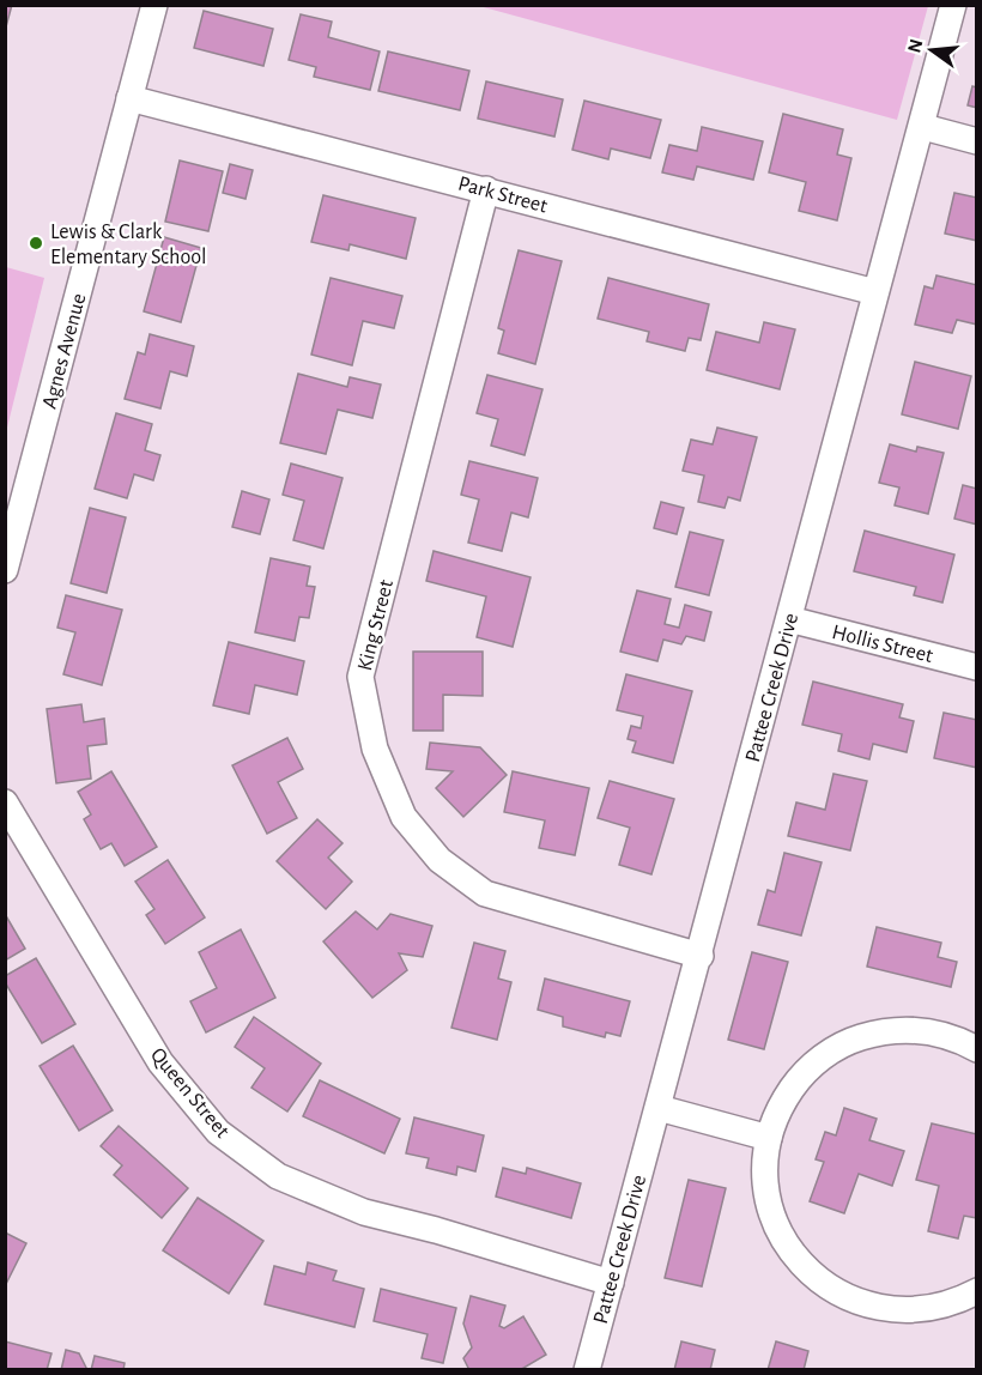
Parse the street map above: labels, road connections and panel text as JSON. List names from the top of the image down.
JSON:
{
  "streets": {
    "street": [
      "Park Street",
      "Agnes Avenue",
      "King Street",
      "Hollis Street",
      "Pattee Creek Drive",
      "Queen Street"
    ]
  },
  "crossings": [
    ["Park Street", "Agnes Avenue"],
    ["Park Street", "King Street"],
    ["Park Street", "Pattee Creek Drive"],
    ["King Street", "Pattee Creek Drive"],
    ["Hollis Street", "Pattee Creek Drive"],
    ["Pattee Creek Drive", "Queen Street"]
  ],
  "places": ["Lewis & Clark Elementary School"],
  "north": "left"
}
